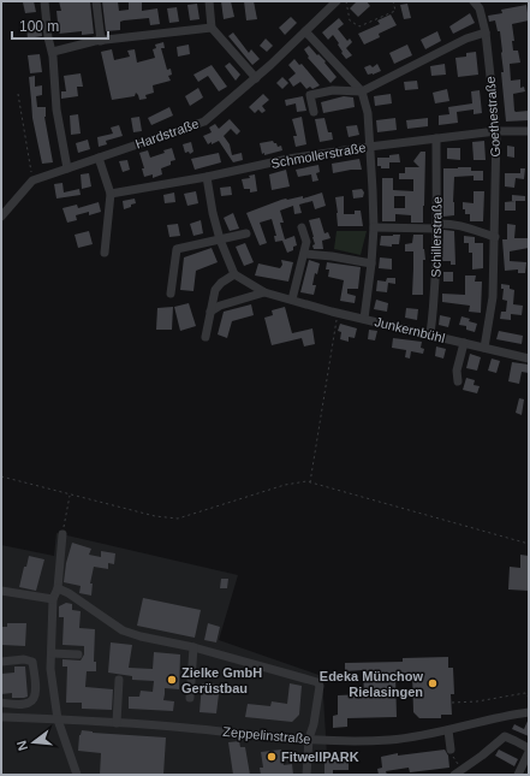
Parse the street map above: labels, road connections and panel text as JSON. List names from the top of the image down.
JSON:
{
  "streets": {
    "street": [
      "Goethestraße",
      "Hardstraße",
      "Schmollerstraße",
      "Schillerstraße",
      "Junkernbühl",
      "Zeppelinstraße"
    ]
  },
  "crossings": [
    ["Goethestraße", "Schmollerstraße"],
    ["Goethestraße", "Junkernbühl"],
    ["Schmollerstraße", "Schillerstraße"],
    ["Schillerstraße", "Junkernbühl"]
  ],
  "places": ["Zielke GmbH Gerüstbau", "Edeka Münchow Rielasingen", "FitwellPARK"],
  "scale_bar": "100 m",
  "north": "left"
}
